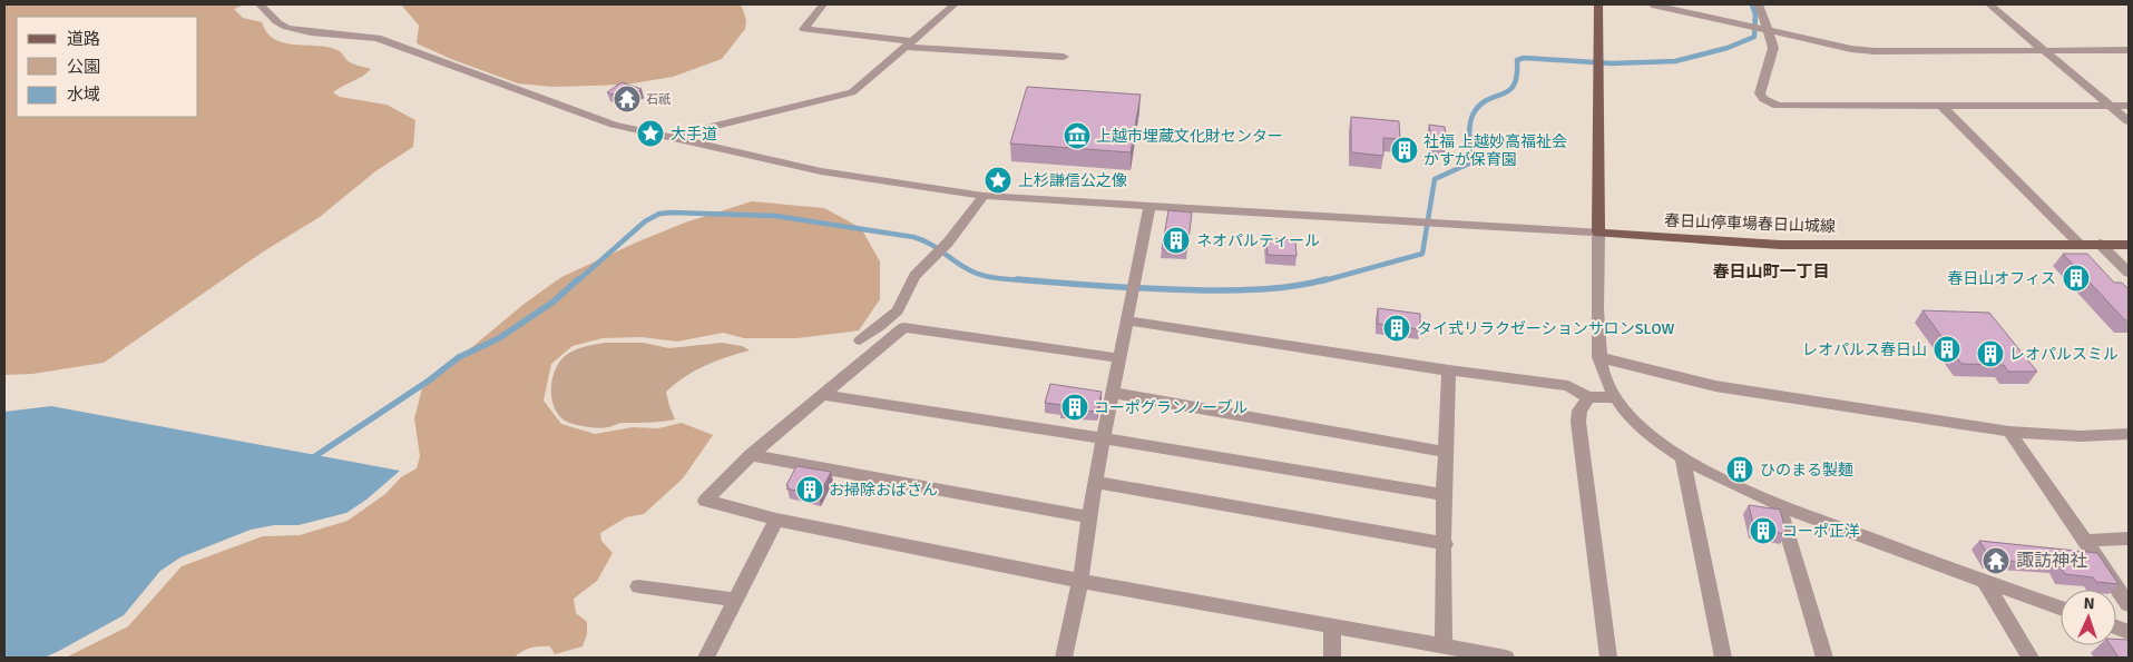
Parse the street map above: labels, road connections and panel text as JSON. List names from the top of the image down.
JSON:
{
  "streets": {
    "main road": ["春日山停車場春日山城線"]
  },
  "districts": ["春日山町一丁目"],
  "places": {
    "temple": ["石祇", "諏訪神社"],
    "place": ["大手道", "上杉謙信公之像"],
    "museum": ["上越市埋蔵文化財センター"],
    "building": [
      "社福 上越妙高福祉会 かすが保育園",
      "ネオパルティール",
      "春日山オフィス",
      "タイ式リラクゼーションサロンSLOW",
      "レオパルス春日山",
      "レオパルスミル",
      "コーポグランノーブル",
      "ひのまる製麺",
      "お掃除おばさん",
      "コーポ正洋"
    ]
  },
  "legend": ["道路", "公園", "水域"],
  "north": "top"
}
